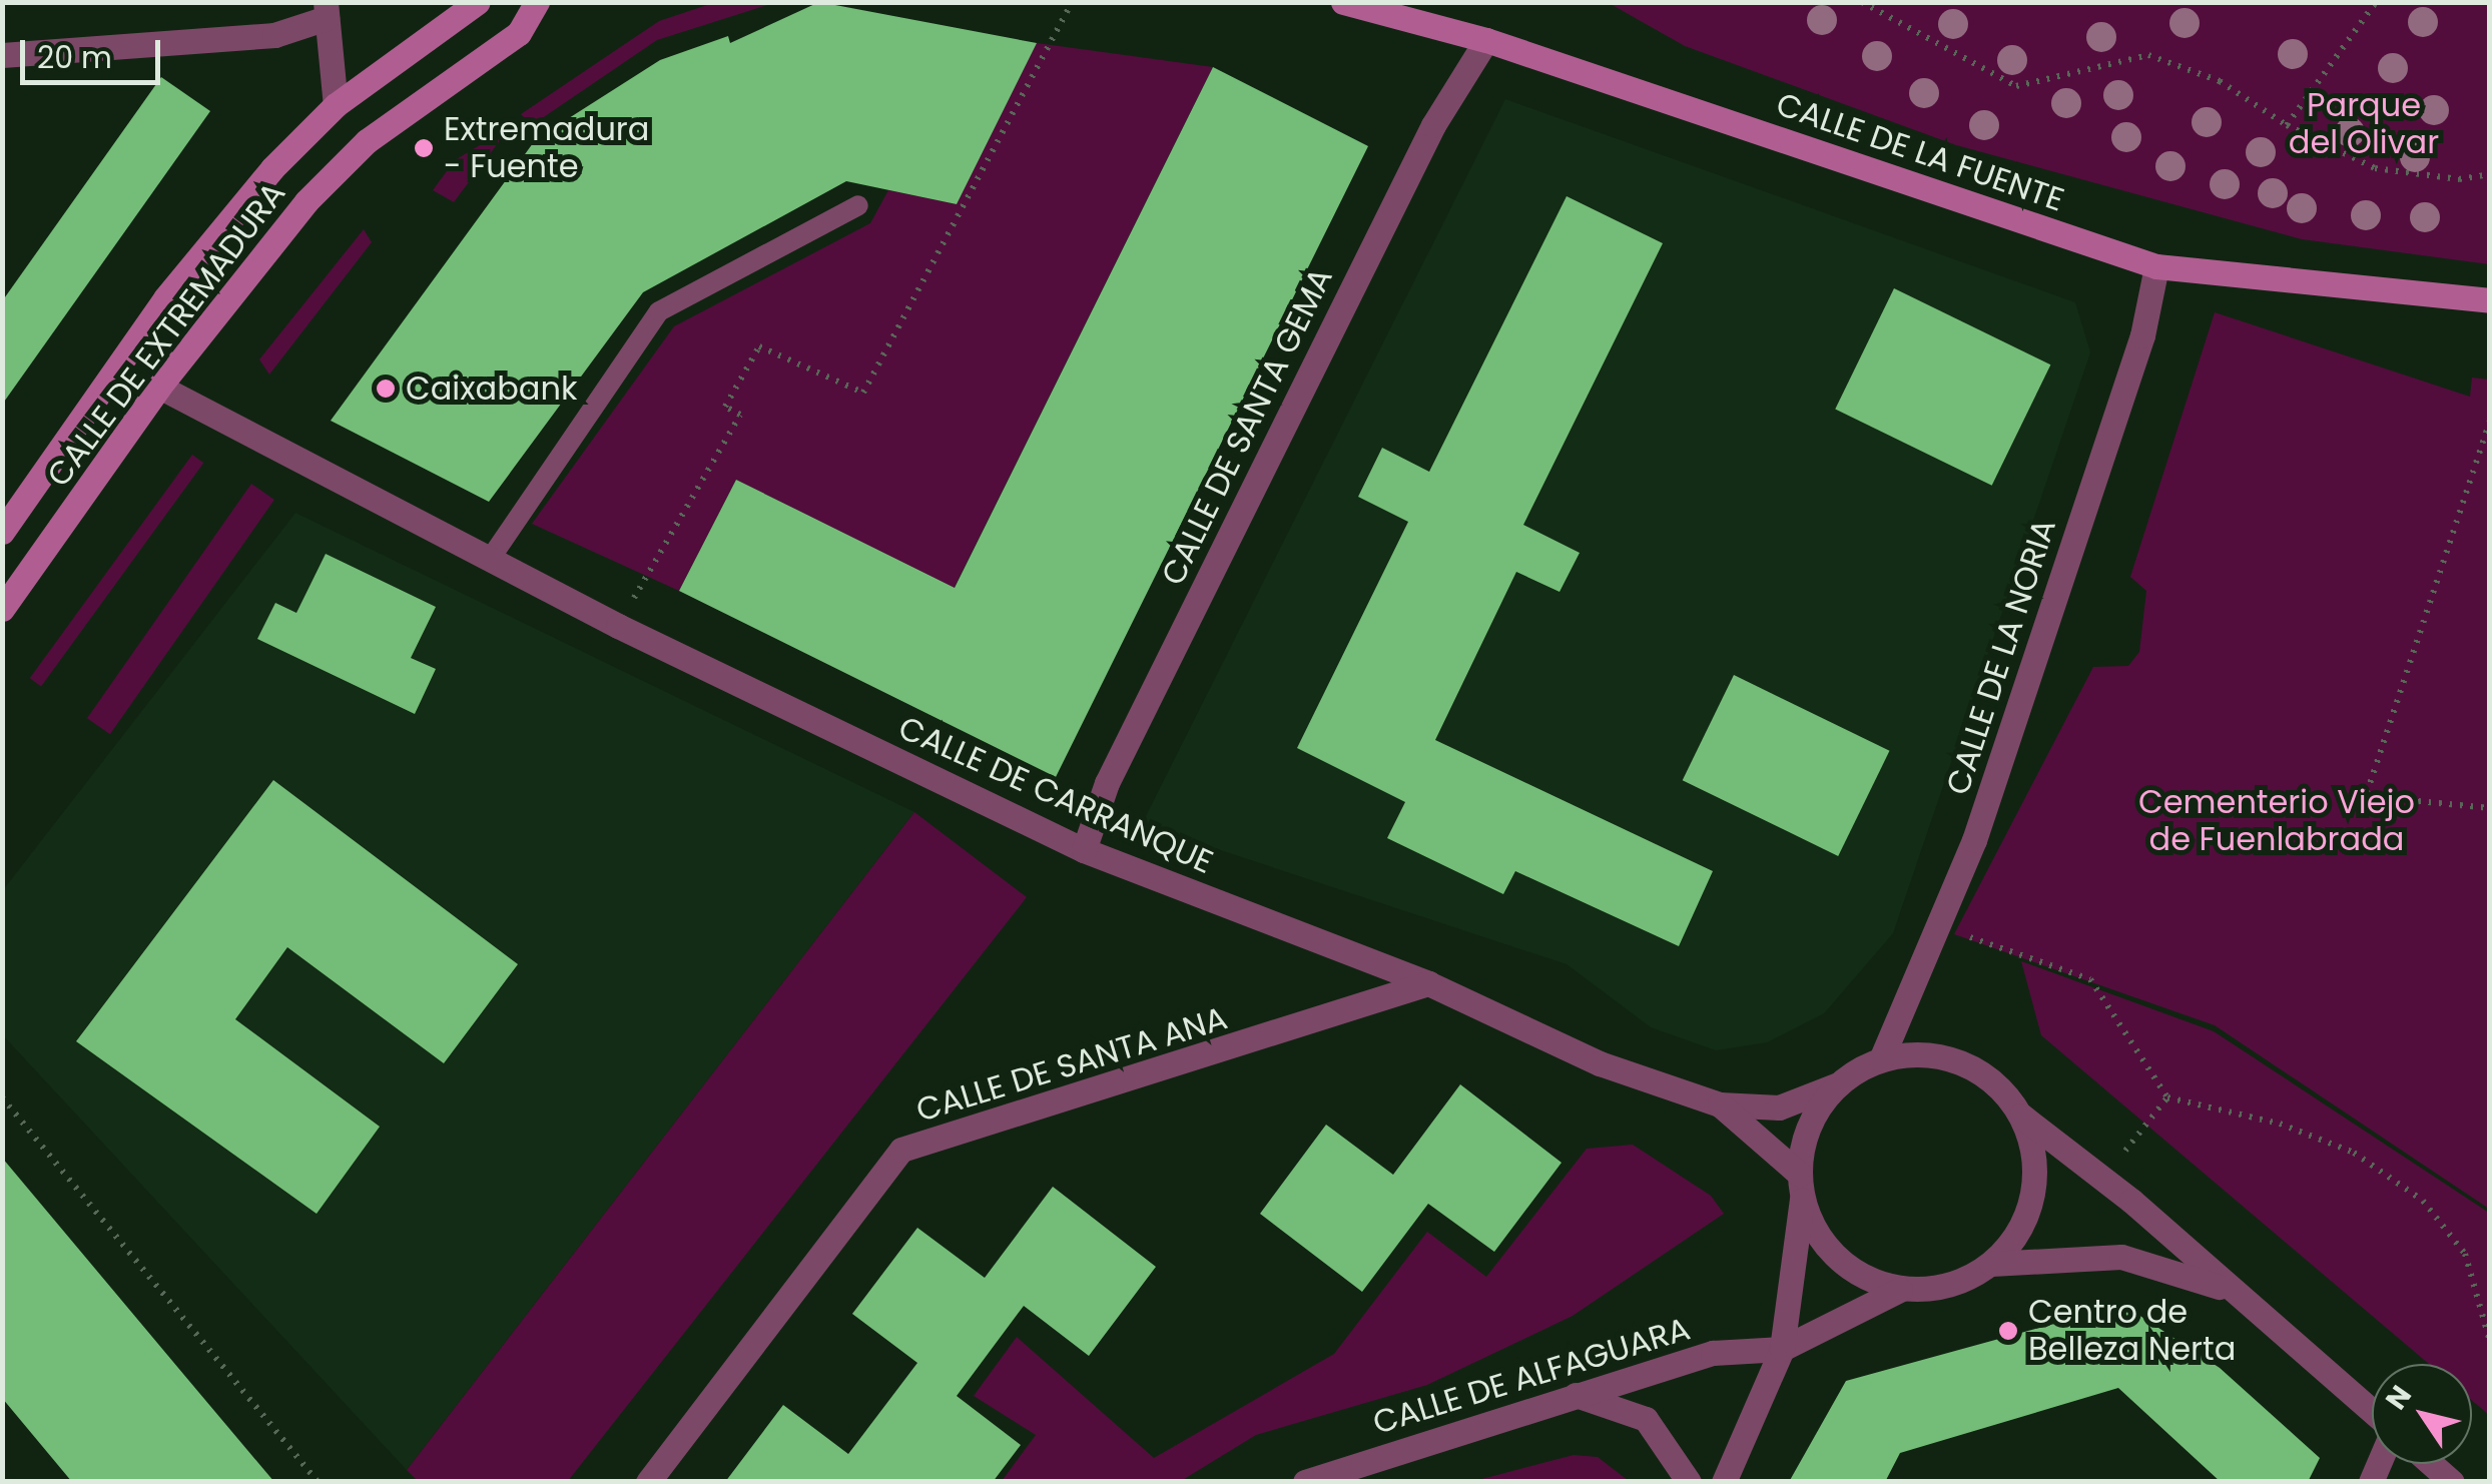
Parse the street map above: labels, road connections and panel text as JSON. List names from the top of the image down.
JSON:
{
  "streets": {
    "main road": ["CALLE DE LA FUENTE", "CALLE DE EXTREMADURA"],
    "street": [
      "CALLE DE SANTA GEMA",
      "CALLE DE LA NORIA",
      "CALLE DE CARRANQUE",
      "CALLE DE SANTA ANA",
      "CALLE DE ALFAGUARA"
    ]
  },
  "crossings": [
    ["CALLE DE LA FUENTE", "CALLE DE SANTA GEMA"],
    ["CALLE DE LA FUENTE", "CALLE DE LA NORIA"],
    ["CALLE DE EXTREMADURA", "CALLE DE CARRANQUE"],
    ["CALLE DE SANTA GEMA", "CALLE DE CARRANQUE"],
    ["CALLE DE LA NORIA", "CALLE DE CARRANQUE"],
    ["CALLE DE CARRANQUE", "CALLE DE SANTA ANA"]
  ],
  "parks": ["Parque del Olivar", "Cementerio Viejo de Fuenlabrada"],
  "places": ["Extremadura - Fuente", "Caixabank", "Centro de Belleza Nerta"],
  "scale_bar": "20 m",
  "north": "top left"
}
